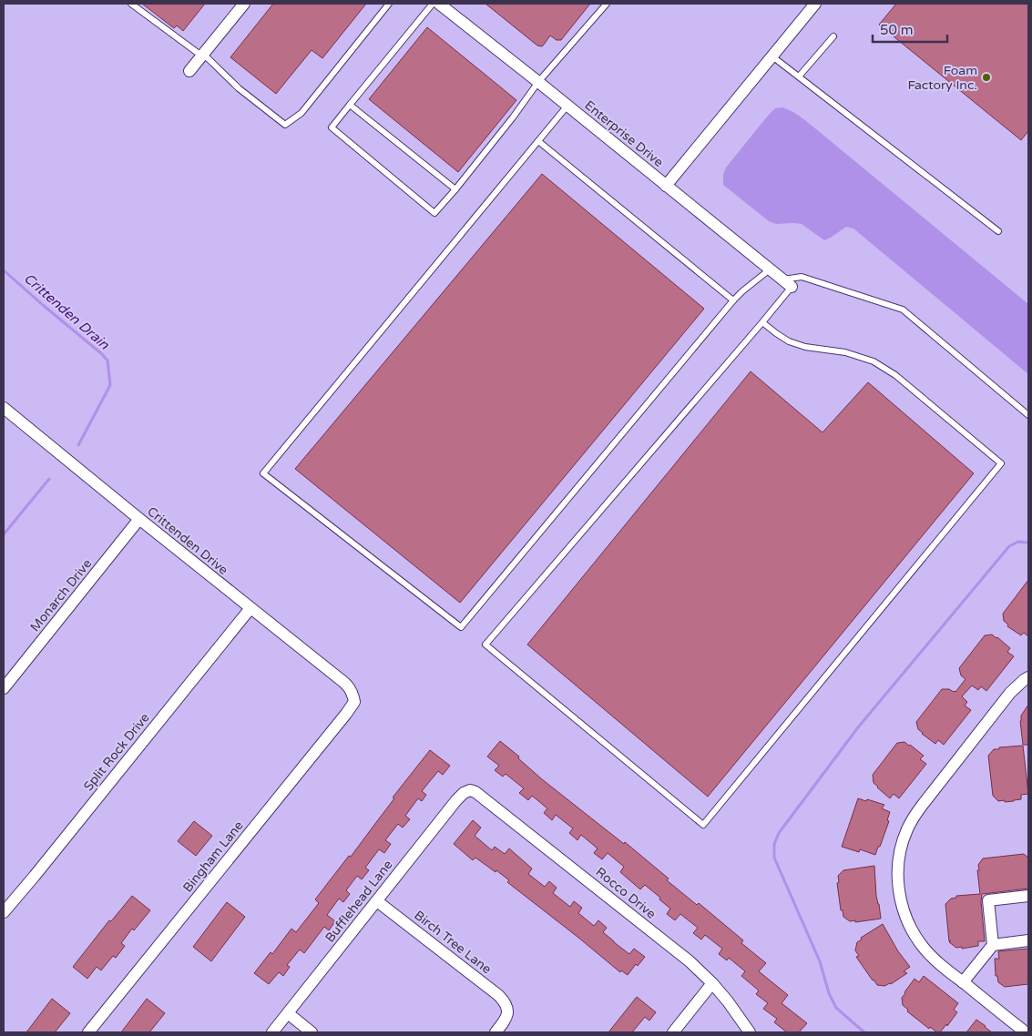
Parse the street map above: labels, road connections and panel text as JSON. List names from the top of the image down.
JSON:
{
  "streets": {
    "street": [
      "Enterprise Drive",
      "Crittenden Drive",
      "Monarch Drive",
      "Split Rock Drive",
      "Bingham Lane",
      "Rocco Drive",
      "Bufflehead Lane",
      "Birch Tree Lane"
    ]
  },
  "crossings": [
    ["Crittenden Drive", "Monarch Drive"],
    ["Crittenden Drive", "Split Rock Drive"],
    ["Crittenden Drive", "Bingham Lane"],
    ["Rocco Drive", "Bufflehead Lane"],
    ["Bufflehead Lane", "Birch Tree Lane"]
  ],
  "water": ["Crittenden Drain"],
  "places": ["Foam Factory Inc."],
  "scale_bar": "50 m"
}
